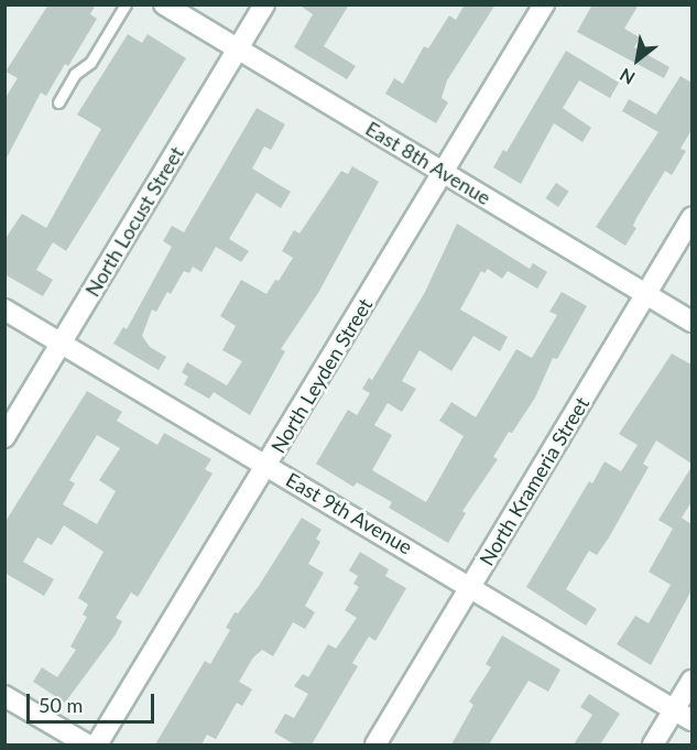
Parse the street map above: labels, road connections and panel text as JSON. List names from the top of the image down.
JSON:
{
  "streets": {
    "street": [
      "East 8th Avenue",
      "North Locust Street",
      "North Leyden Street",
      "North Krameria Street",
      "East 9th Avenue"
    ]
  },
  "crossings": [
    ["East 8th Avenue", "North Locust Street"],
    ["East 8th Avenue", "North Leyden Street"],
    ["East 8th Avenue", "North Krameria Street"],
    ["North Locust Street", "East 9th Avenue"],
    ["North Leyden Street", "East 9th Avenue"],
    ["North Krameria Street", "East 9th Avenue"]
  ],
  "scale_bar": "50 m",
  "north": "bottom left"
}
